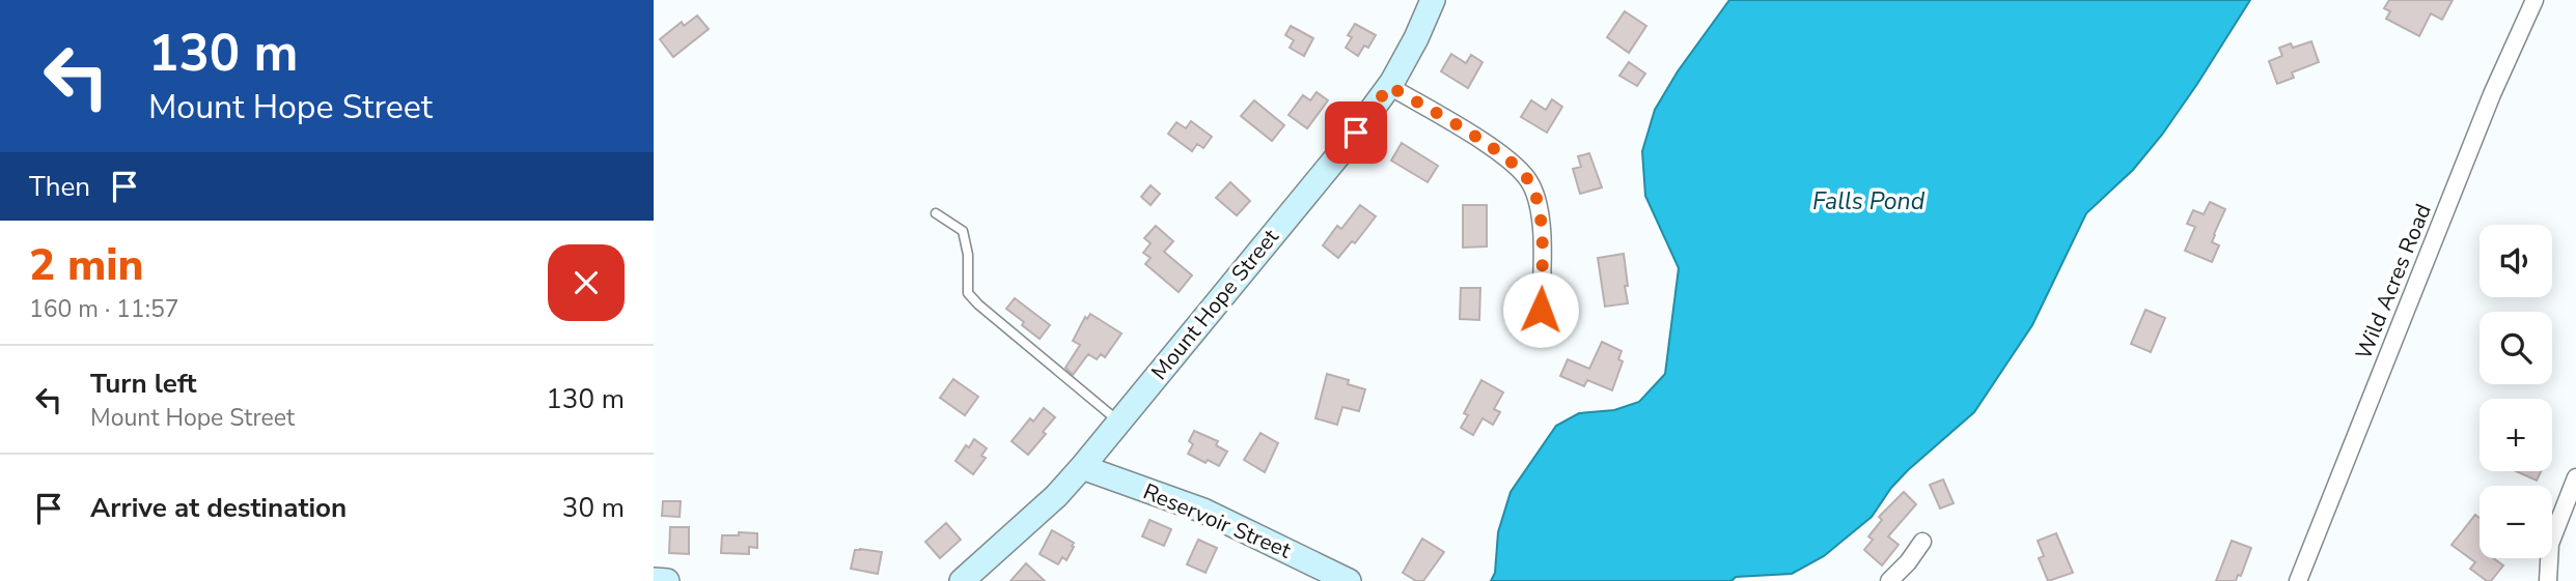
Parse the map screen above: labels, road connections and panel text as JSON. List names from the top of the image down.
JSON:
{
  "streets": {
    "street": ["Wild Acres Road", "Mount Hope Street", "Reservoir Street"]
  },
  "crossings": [
    ["Mount Hope Street", "Reservoir Street"]
  ],
  "water": ["Falls Pond"],
  "page": {
    "turn": ["130 m", "Mount Hope Street"],
    "then": "Then",
    "heading": ["2 min", "160 m · 11:57"],
    "map_buttons": ["+", "−"],
    "list": [
      {
        "name": "Turn left",
        "note": "Mount Hope Street",
        "value": "130 m"
      },
      {
        "name": "Arrive at destination",
        "value": "30 m"
      }
    ]
  }
}
